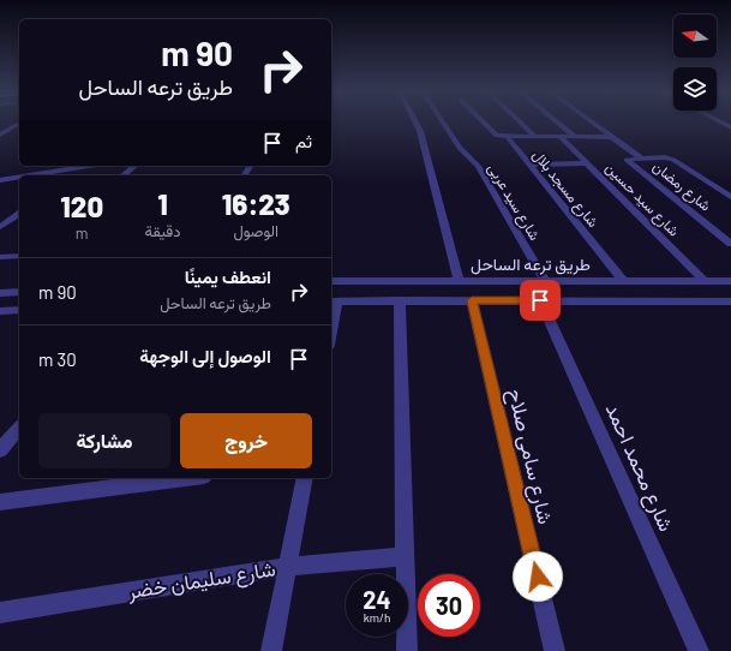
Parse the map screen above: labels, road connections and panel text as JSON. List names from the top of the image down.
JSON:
{
  "streets": {
    "street": [
      "شارع رمضان",
      "شارع مسجد بلال",
      "شارع سيد حسين",
      "شارع سيد عربى",
      "طريق ترعه الساحل",
      "شارع سامى صلاح",
      "شارع محمد احمد",
      "شارع سليمان خضر"
    ]
  },
  "crossings": [
    ["شارع مسجد بلال", "طريق ترعه الساحل"],
    ["شارع سيد حسين", "طريق ترعه الساحل"],
    ["شارع سيد عربى", "طريق ترعه الساحل"]
  ],
  "north": "left",
  "page": {
    "turn": ["90 m", "طريق ترعه الساحل"],
    "then": "ثم",
    "eta": [
      "16:23",
      "الوصول",
      "1",
      "دقيقة",
      "120",
      "m"
    ],
    "list": [
      {
        "name": "انعطف يمينًا",
        "note": "طريق ترعه الساحل",
        "value": "90 m"
      },
      {
        "name": "الوصول إلى الوجهة",
        "value": "30 m"
      }
    ],
    "buttons": ["خروج", "مشاركة"],
    "speed": "24 km/h",
    "limit": "30"
  }
}
